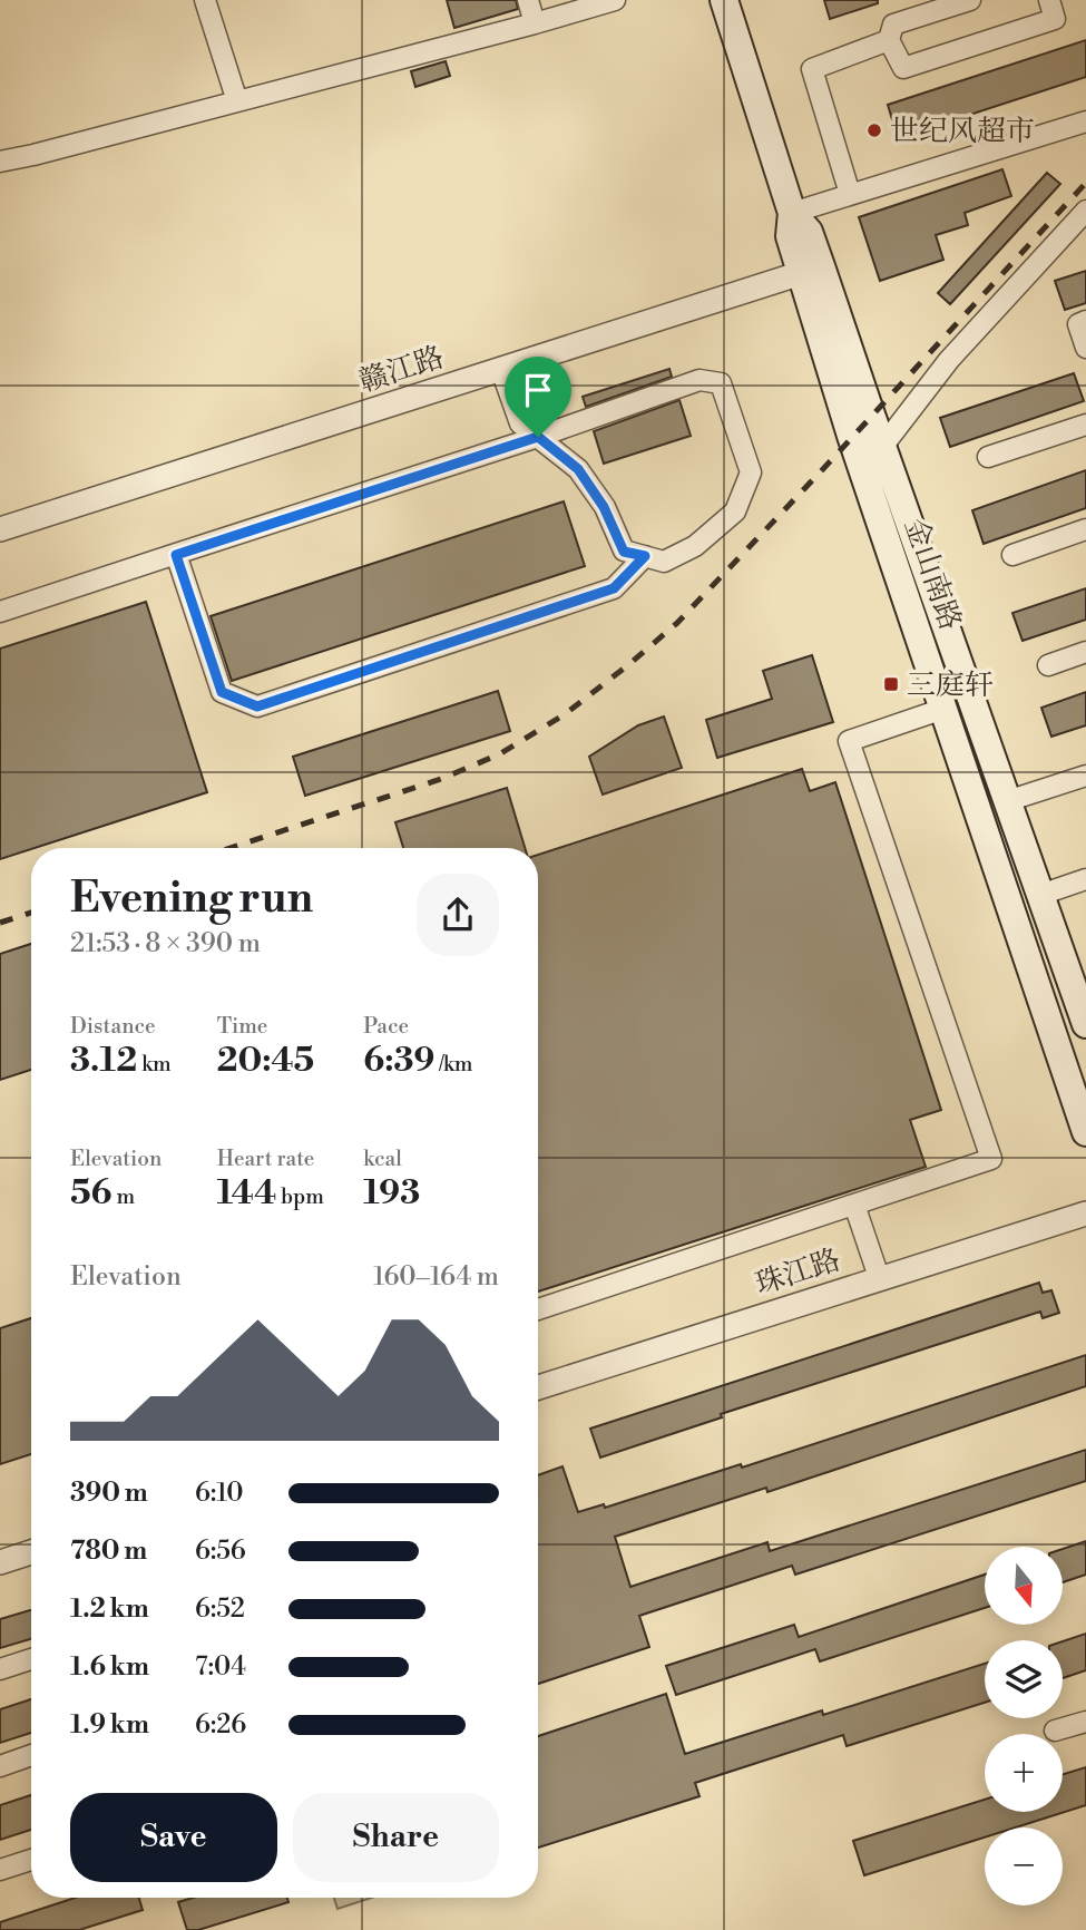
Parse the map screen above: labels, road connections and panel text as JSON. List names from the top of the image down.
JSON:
{
  "streets": {
    "main road": ["金山南路"],
    "street": ["赣江路", "珠江路"]
  },
  "crossings": [
    ["赣江路", "金山南路"]
  ],
  "places": {
    "other": ["世纪风超市"],
    "transit": ["三庭轩"]
  },
  "north": "bottom",
  "page": {
    "heading": ["Evening run", "21:53 · 8 × 390 m"],
    "stats": [
      ["Distance", "3.12 km"],
      ["Time", "20:45"],
      ["Pace", "6:39 /km"],
      ["Elevation", "56 m"],
      ["Heart rate", "144 bpm"],
      ["kcal", "193"]
    ],
    "chart": ["Elevation", "160–164 m"],
    "list": [
      {
        "name": "390 m",
        "note": "6:10"
      },
      {
        "name": "780 m",
        "note": "6:56"
      },
      {
        "name": "1.2 km",
        "note": "6:52"
      },
      {
        "name": "1.6 km",
        "note": "7:04"
      },
      {
        "name": "1.9 km",
        "note": "6:26"
      }
    ],
    "map_buttons": ["+", "−"],
    "buttons": ["Save", "Share"]
  }
}
